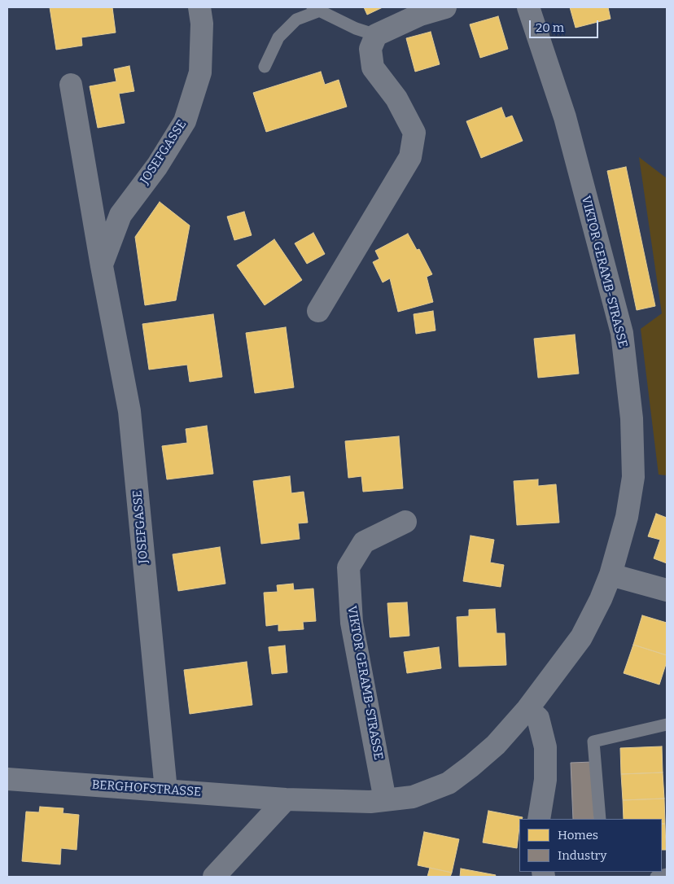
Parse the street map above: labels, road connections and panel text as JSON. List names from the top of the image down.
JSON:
{
  "streets": {
    "street": ["JOSEFGASSE", "VIKTOR GERAMB-STRASSE", "BERGHOFSTRASSE"]
  },
  "crossings": [
    ["JOSEFGASSE", "BERGHOFSTRASSE"],
    ["VIKTOR GERAMB-STRASSE", "BERGHOFSTRASSE"]
  ],
  "legend": ["Homes", "Industry"],
  "scale_bar": "20 m"
}
